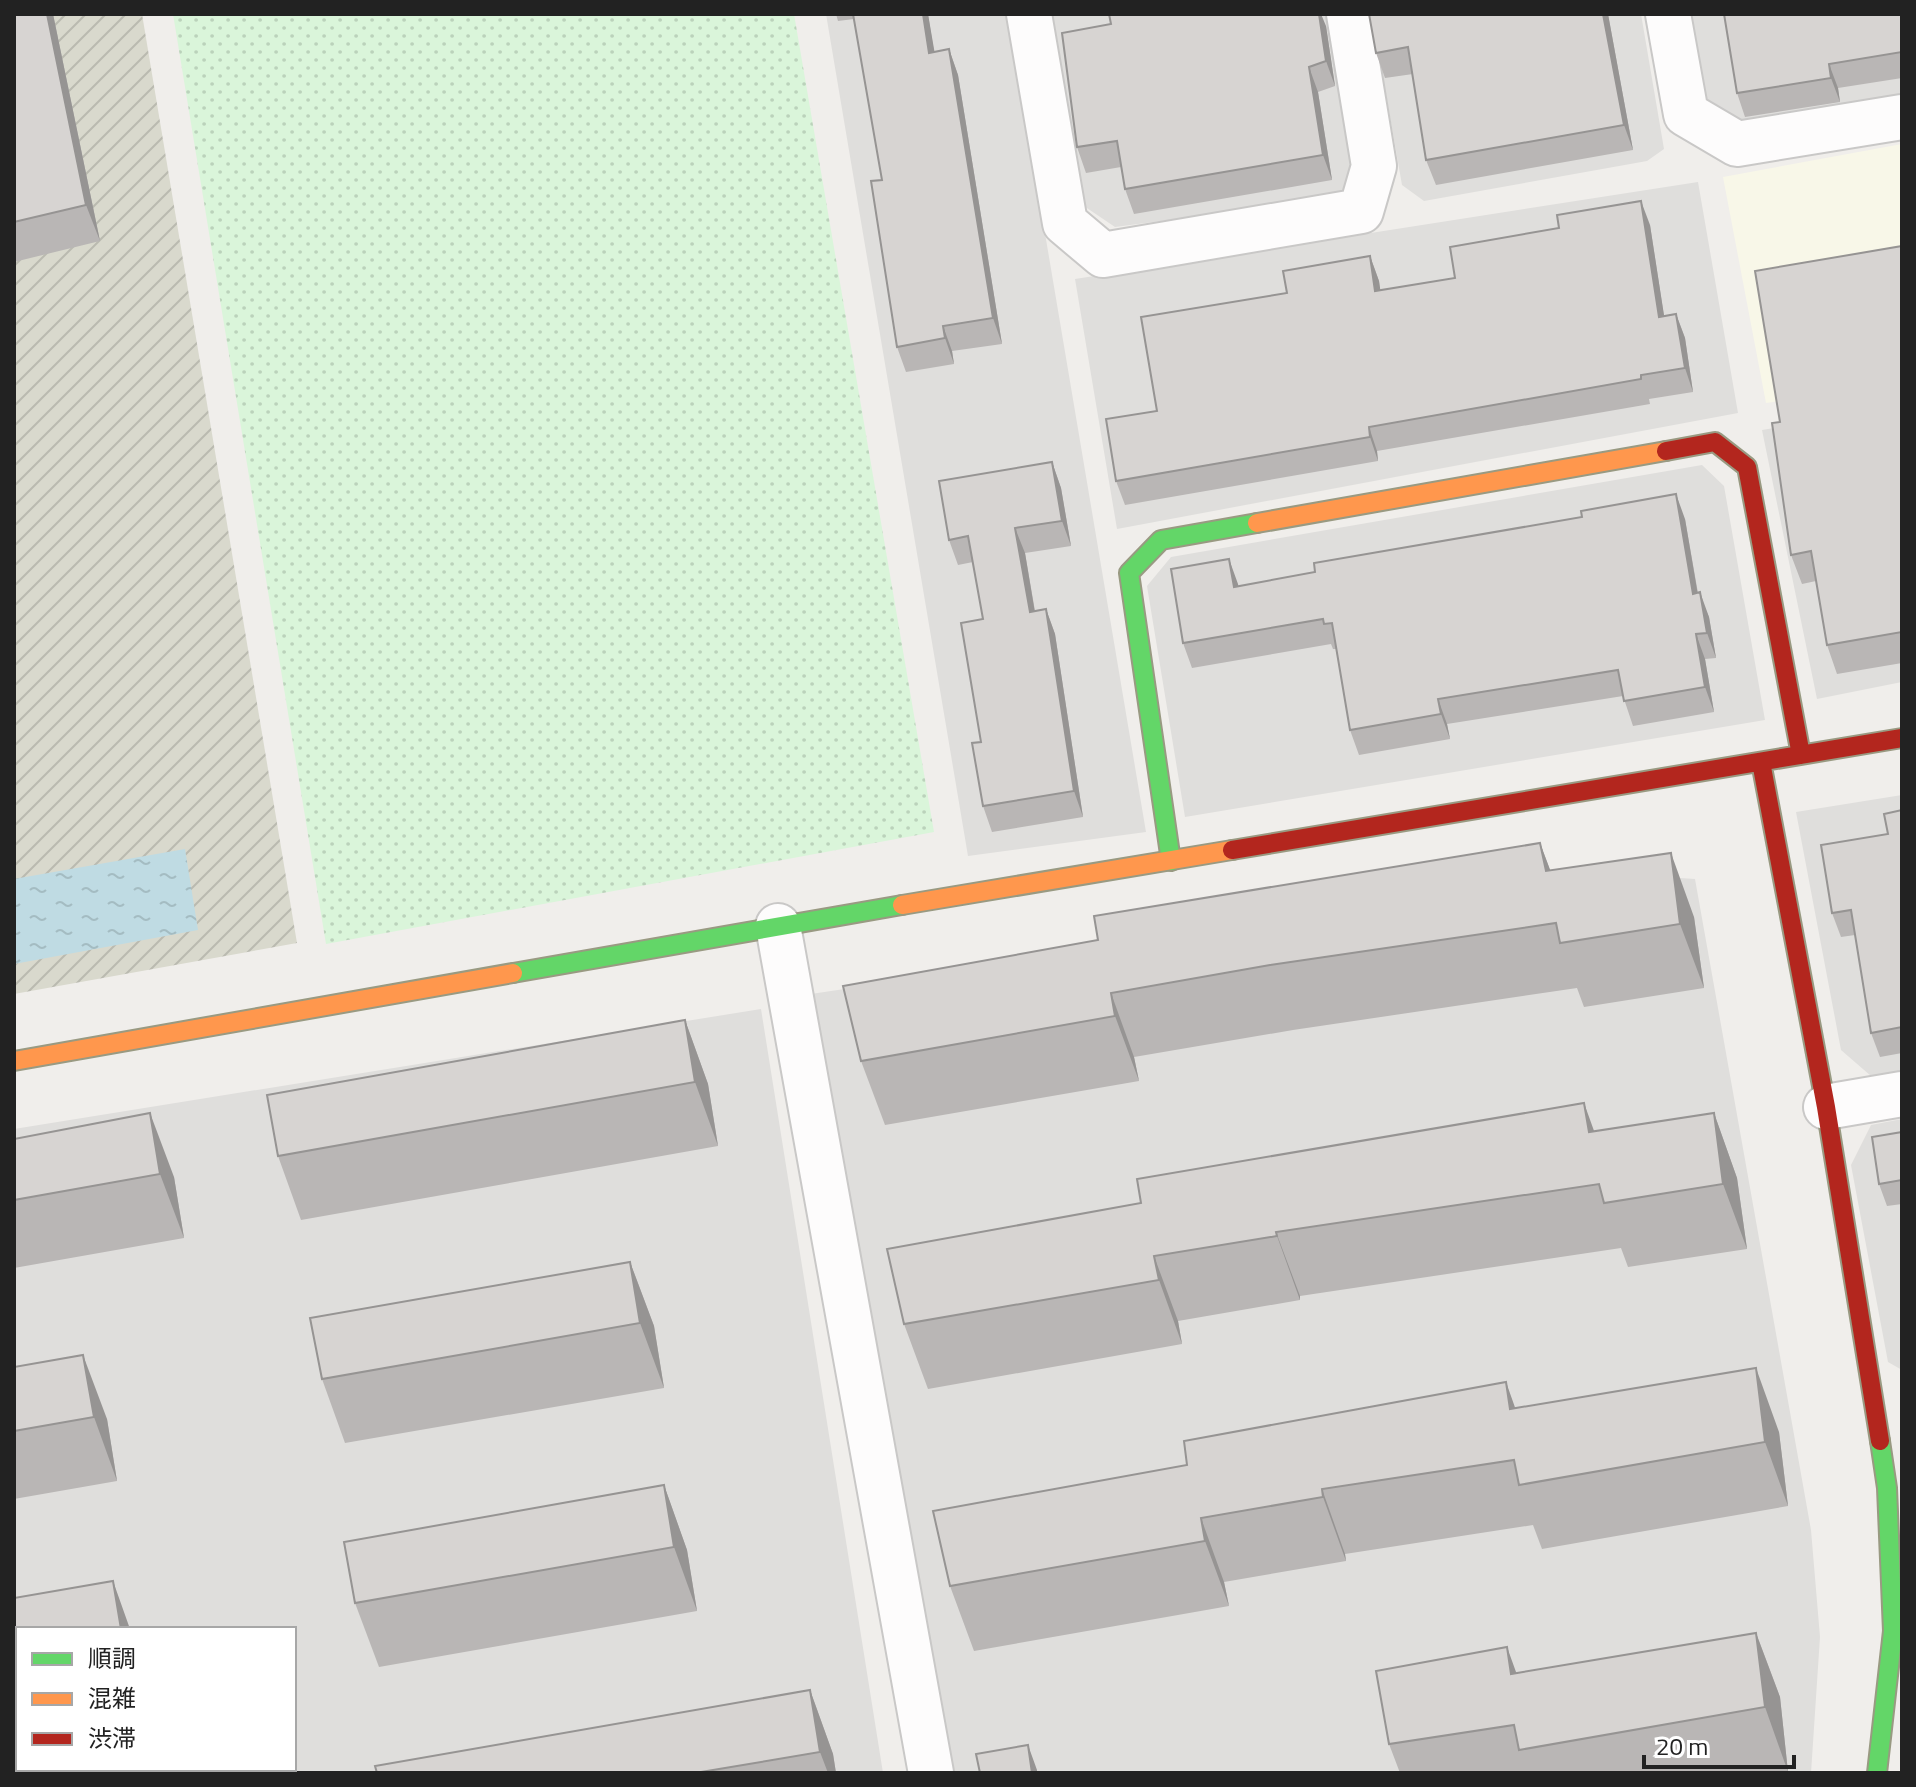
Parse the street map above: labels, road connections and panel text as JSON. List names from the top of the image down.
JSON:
{
  "legend": ["順調", "混雑", "渋滞"],
  "scale_bar": "20 m"
}
